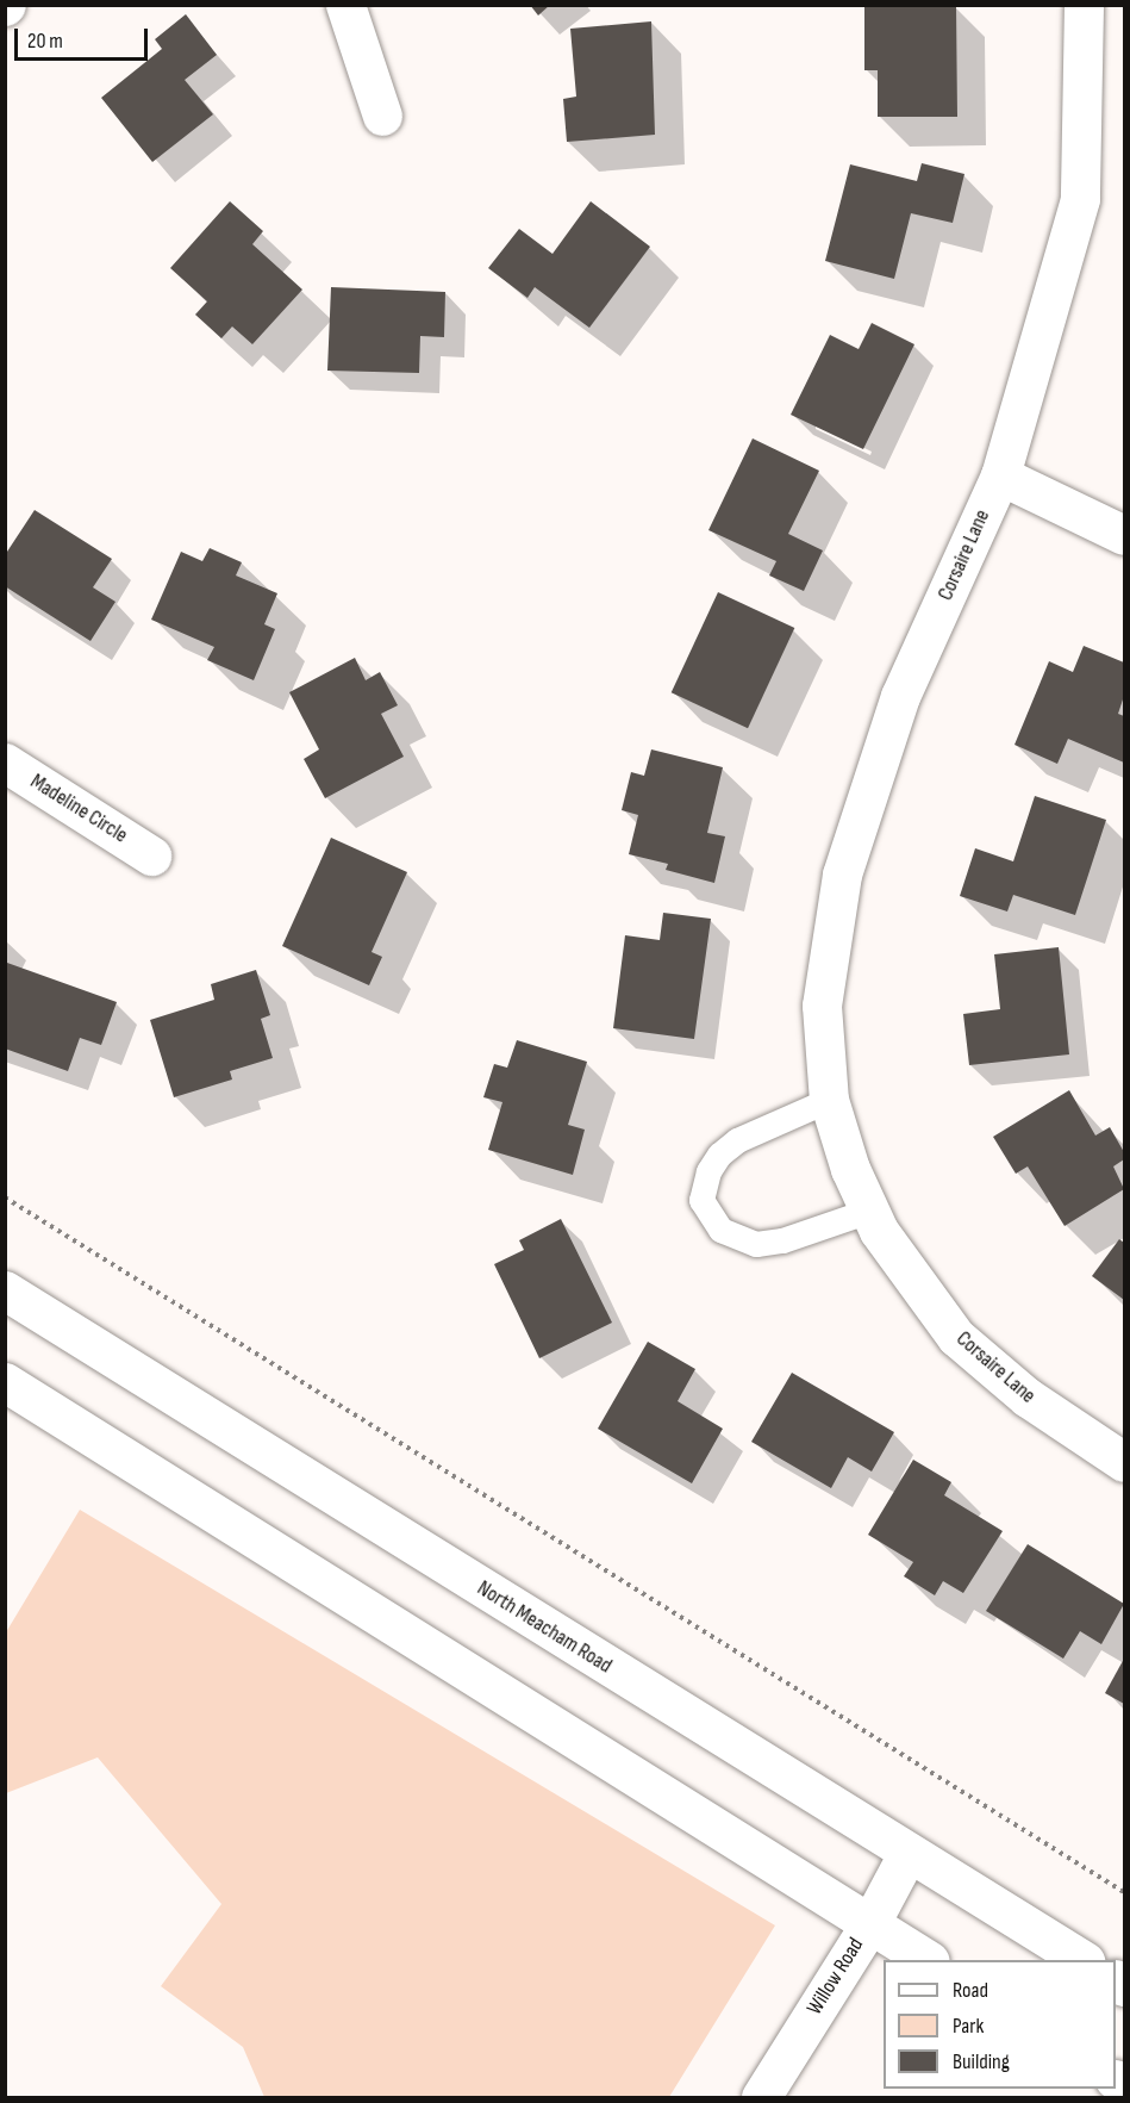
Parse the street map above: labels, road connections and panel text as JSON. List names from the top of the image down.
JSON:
{
  "streets": {
    "main road": [
      "Corsaire Lane",
      "Madeline Circle",
      "North Meacham Road",
      "Willow Road"
    ]
  },
  "crossings": [
    ["North Meacham Road", "Willow Road"]
  ],
  "legend": ["Road", "Park", "Building"],
  "scale_bar": "20 m"
}
